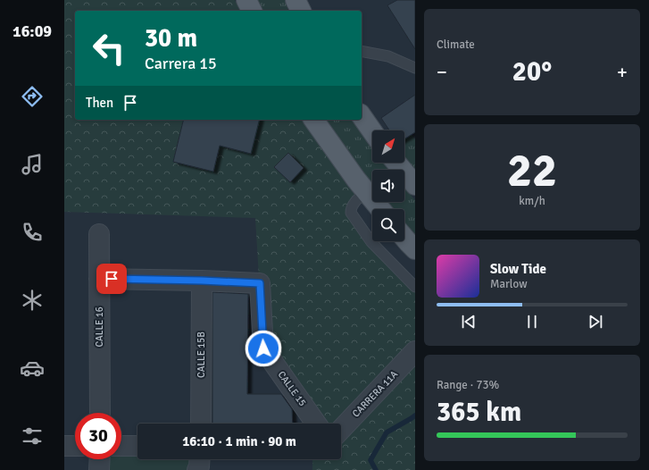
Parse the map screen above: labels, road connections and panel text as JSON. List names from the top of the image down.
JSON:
{
  "streets": {
    "street": [
      "CALLE 16",
      "CALLE 15B",
      "CALLE 15",
      "CARRERA 11A"
    ]
  },
  "crossings": [
    ["CALLE 15B", "CALLE 15"]
  ],
  "north": "top right",
  "page": {
    "tabs": "16:09",
    "tile": [
      "Climate",
      ["22", "km/h"],
      ["Range · 73%", "365 km"]
    ],
    "turn": ["30 m", "Carrera 15"],
    "heat": ["−", "20°", "+"],
    "then": "Then",
    "song": ["Slow Tide", "Marlow"],
    "limit": "30",
    "trip": "16:10 · 1 min · 90 m"
  }
}
